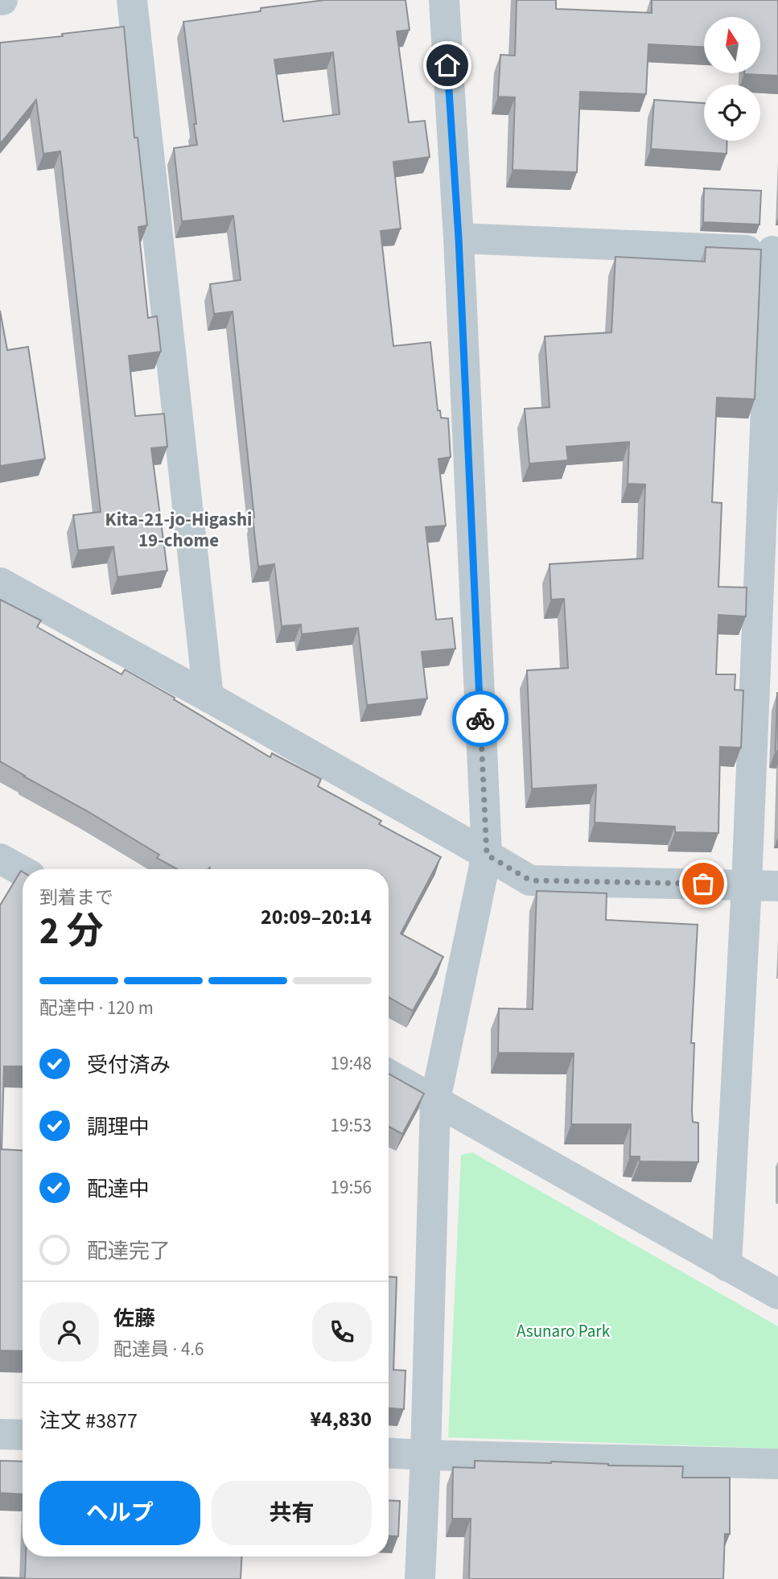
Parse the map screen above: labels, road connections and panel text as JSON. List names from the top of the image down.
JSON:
{
  "districts": ["Kita-21-jo-Higashi 19-chome"],
  "parks": ["Asunaro Park"],
  "north": "top",
  "page": {
    "heading": ["2 分", "到着まで", "20:09–20:14"],
    "panel": [
      "佐藤",
      "配達員 · 4.6",
      "注文 #3877",
      "¥4,830"
    ],
    "bar": "配達中 · 120 m",
    "list": [
      ["受付済み", "19:48"],
      ["調理中", "19:53"],
      ["配達中", "19:56"],
      "配達完了"
    ],
    "buttons": ["ヘルプ", "共有"]
  }
}
